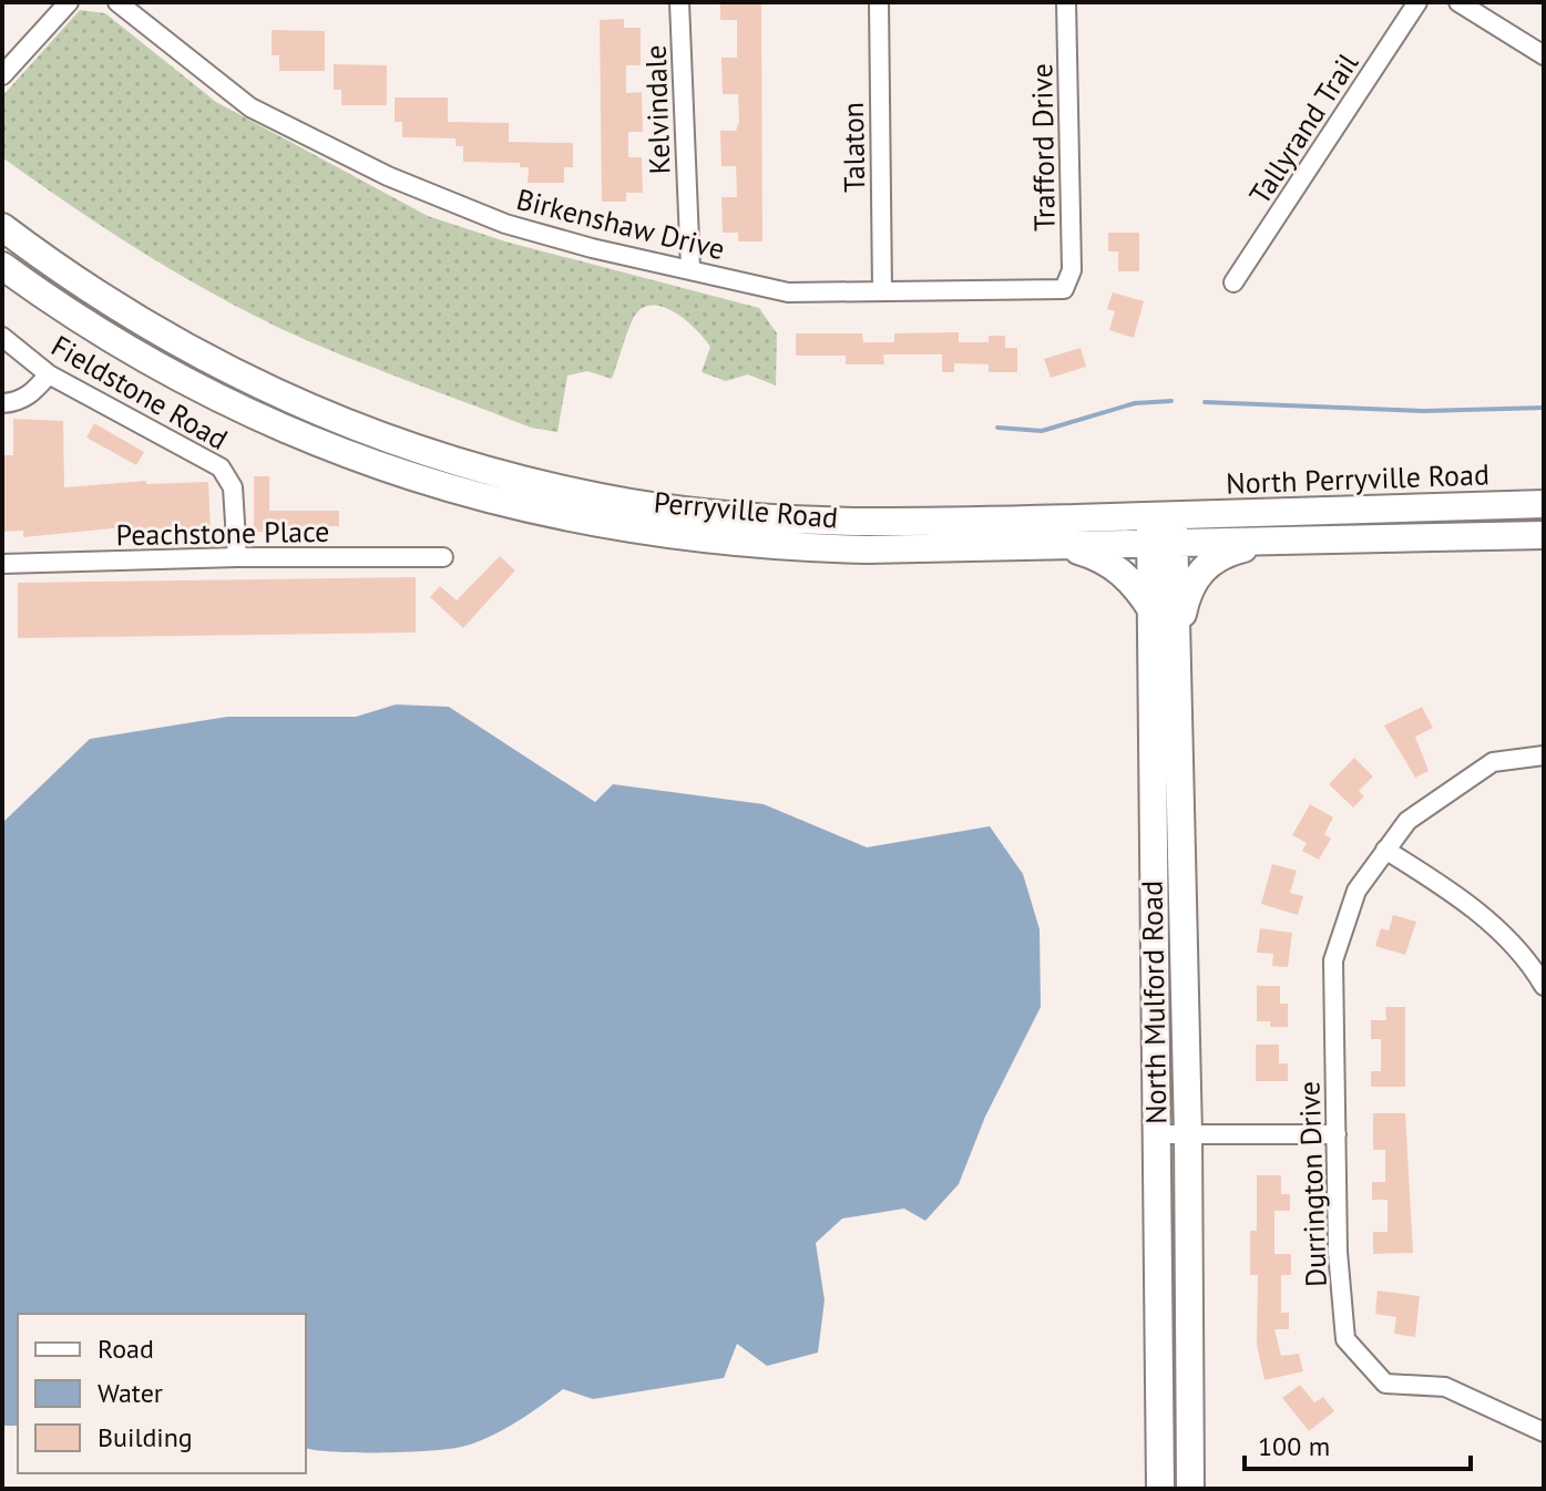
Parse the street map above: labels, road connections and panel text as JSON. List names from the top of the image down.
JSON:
{
  "streets": {
    "main road": ["North Perryville Road", "Perryville Road", "North Mulford Road"],
    "street": [
      "Kelvindale",
      "Tallyrand Trail",
      "Talaton",
      "Trafford Drive",
      "Birkenshaw Drive",
      "Fieldstone Road",
      "Peachstone Place",
      "Durrington Drive"
    ]
  },
  "crossings": [
    ["Kelvindale", "Birkenshaw Drive"],
    ["Talaton", "Birkenshaw Drive"],
    ["Trafford Drive", "Birkenshaw Drive"],
    ["Fieldstone Road", "Peachstone Place"],
    ["North Perryville Road", "Perryville Road"],
    ["North Perryville Road", "North Mulford Road"],
    ["Perryville Road", "North Mulford Road"]
  ],
  "legend": ["Road", "Water", "Building"],
  "scale_bar": "100 m"
}
